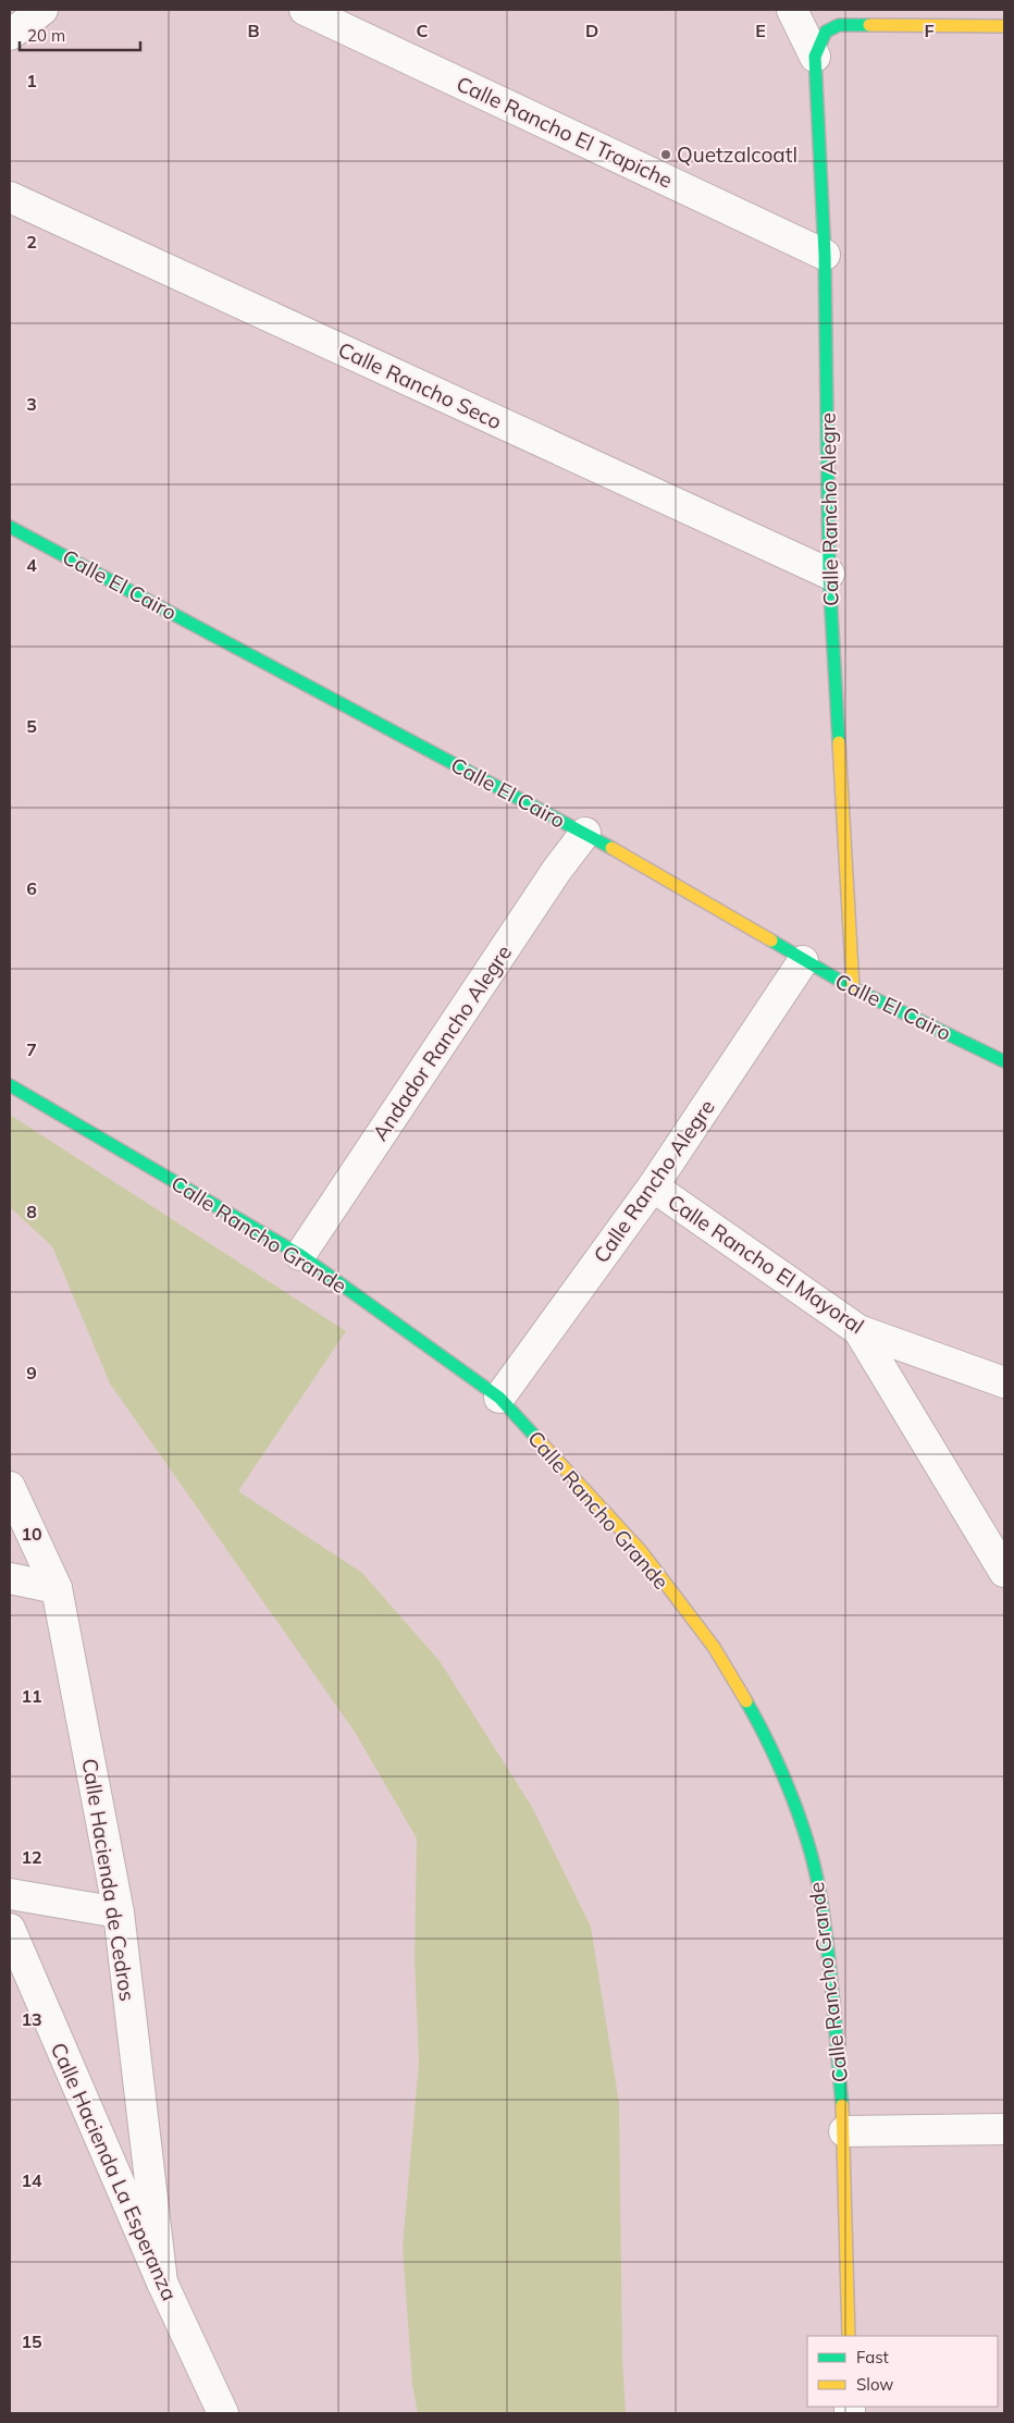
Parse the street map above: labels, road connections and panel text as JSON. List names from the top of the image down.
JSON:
{
  "streets": {
    "street": [
      "Calle Rancho El Trapiche",
      "Calle Rancho Seco",
      "Calle Rancho Alegre",
      "Calle El Cairo",
      "Andador Rancho Alegre",
      "Calle Rancho Grande",
      "Calle Rancho El Mayoral",
      "Calle Hacienda de Cedros",
      "Calle Hacienda La Esperanza"
    ]
  },
  "crossings": [
    ["Calle Rancho El Trapiche", "Calle Rancho Alegre"],
    ["Calle Rancho Seco", "Calle Rancho Alegre"],
    ["Calle Rancho Alegre", "Calle El Cairo"],
    ["Calle Rancho Alegre", "Calle Rancho Grande"],
    ["Calle Rancho Alegre", "Calle Rancho El Mayoral"],
    ["Calle El Cairo", "Andador Rancho Alegre"],
    ["Andador Rancho Alegre", "Calle Rancho Grande"],
    ["Calle Hacienda de Cedros", "Calle Hacienda La Esperanza"]
  ],
  "places": ["Quetzalcoatl"],
  "legend": ["Fast", "Slow"],
  "scale_bar": "20 m",
  "grid": {
    "columns": [
      "B",
      "C",
      "D",
      "E",
      "F"
    ],
    "rows": [
      "1",
      "2",
      "3",
      "4",
      "5",
      "6",
      "7",
      "8",
      "9",
      "10",
      "11",
      "12",
      "13",
      "14",
      "15"
    ]
  }
}
